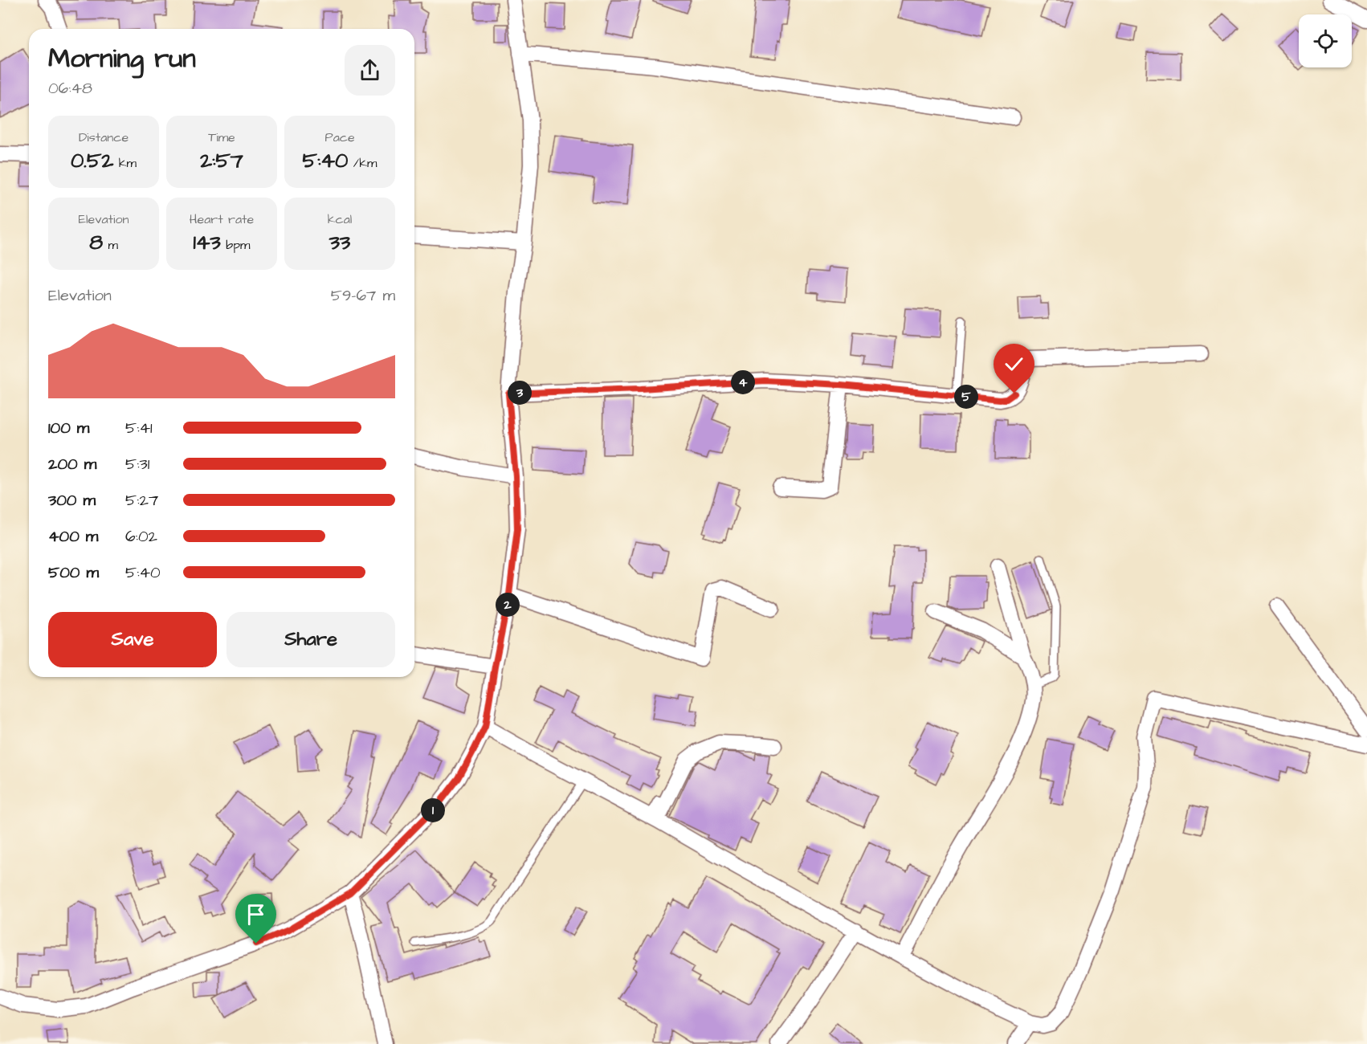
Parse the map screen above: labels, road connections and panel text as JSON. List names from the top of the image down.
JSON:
{
  "page": {
    "heading": ["Morning run", "06:48"],
    "stats": [
      ["Distance", "0.52 km"],
      ["Time", "2:57"],
      ["Pace", "5:40 /km"],
      ["Elevation", "8 m"],
      ["Heart rate", "143 bpm"],
      ["kcal", "33"]
    ],
    "chart": ["Elevation", "59–67 m"],
    "pins": [
      "4",
      "3",
      "5",
      "2",
      "1"
    ],
    "list": [
      {
        "name": "100 m",
        "note": "5:41"
      },
      {
        "name": "200 m",
        "note": "5:31"
      },
      {
        "name": "300 m",
        "note": "5:27"
      },
      {
        "name": "400 m",
        "note": "6:02"
      },
      {
        "name": "500 m",
        "note": "5:40"
      }
    ],
    "buttons": ["Save", "Share"]
  }
}
